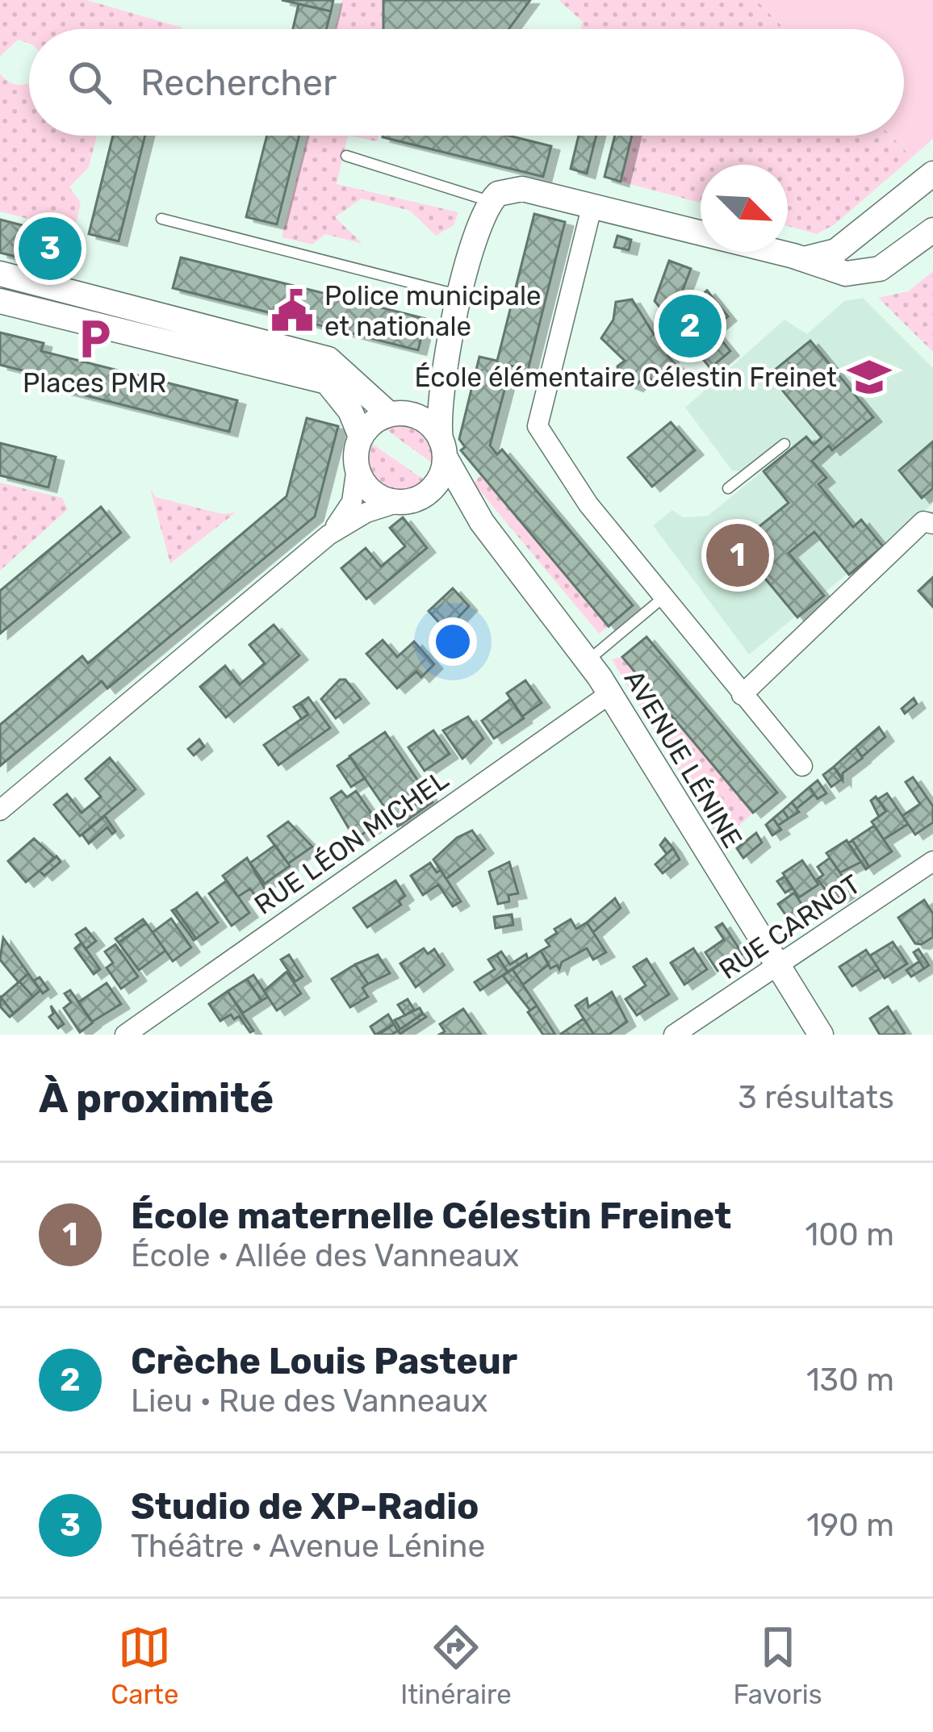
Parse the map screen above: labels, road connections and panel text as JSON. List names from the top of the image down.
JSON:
{
  "streets": {
    "street": ["AVENUE LÉNINE", "RUE LÉON MICHEL", "RUE CARNOT"]
  },
  "crossings": [
    ["AVENUE LÉNINE", "RUE LÉON MICHEL"],
    ["AVENUE LÉNINE", "RUE CARNOT"]
  ],
  "places": {
    "public building": ["Police municipale et nationale"],
    "parking": ["Places PMR"],
    "school or university": ["École élémentaire Célestin Freinet"]
  },
  "north": "bottom right",
  "page": {
    "search": "Rechercher",
    "pins": ["3", "2", "1"],
    "heading": ["À proximité", "3 résultats"],
    "list": [
      {
        "mark": "1",
        "name": "École maternelle Célestin Freinet",
        "note": "École · Allée des Vanneaux",
        "value": "100 m"
      },
      {
        "mark": "2",
        "name": "Crèche Louis Pasteur",
        "note": "Lieu · Rue des Vanneaux",
        "value": "130 m"
      },
      {
        "mark": "3",
        "name": "Studio de XP-Radio",
        "note": "Théâtre · Avenue Lénine",
        "value": "190 m"
      }
    ],
    "nav": ["Carte", "Itinéraire", "Favoris"]
  }
}
